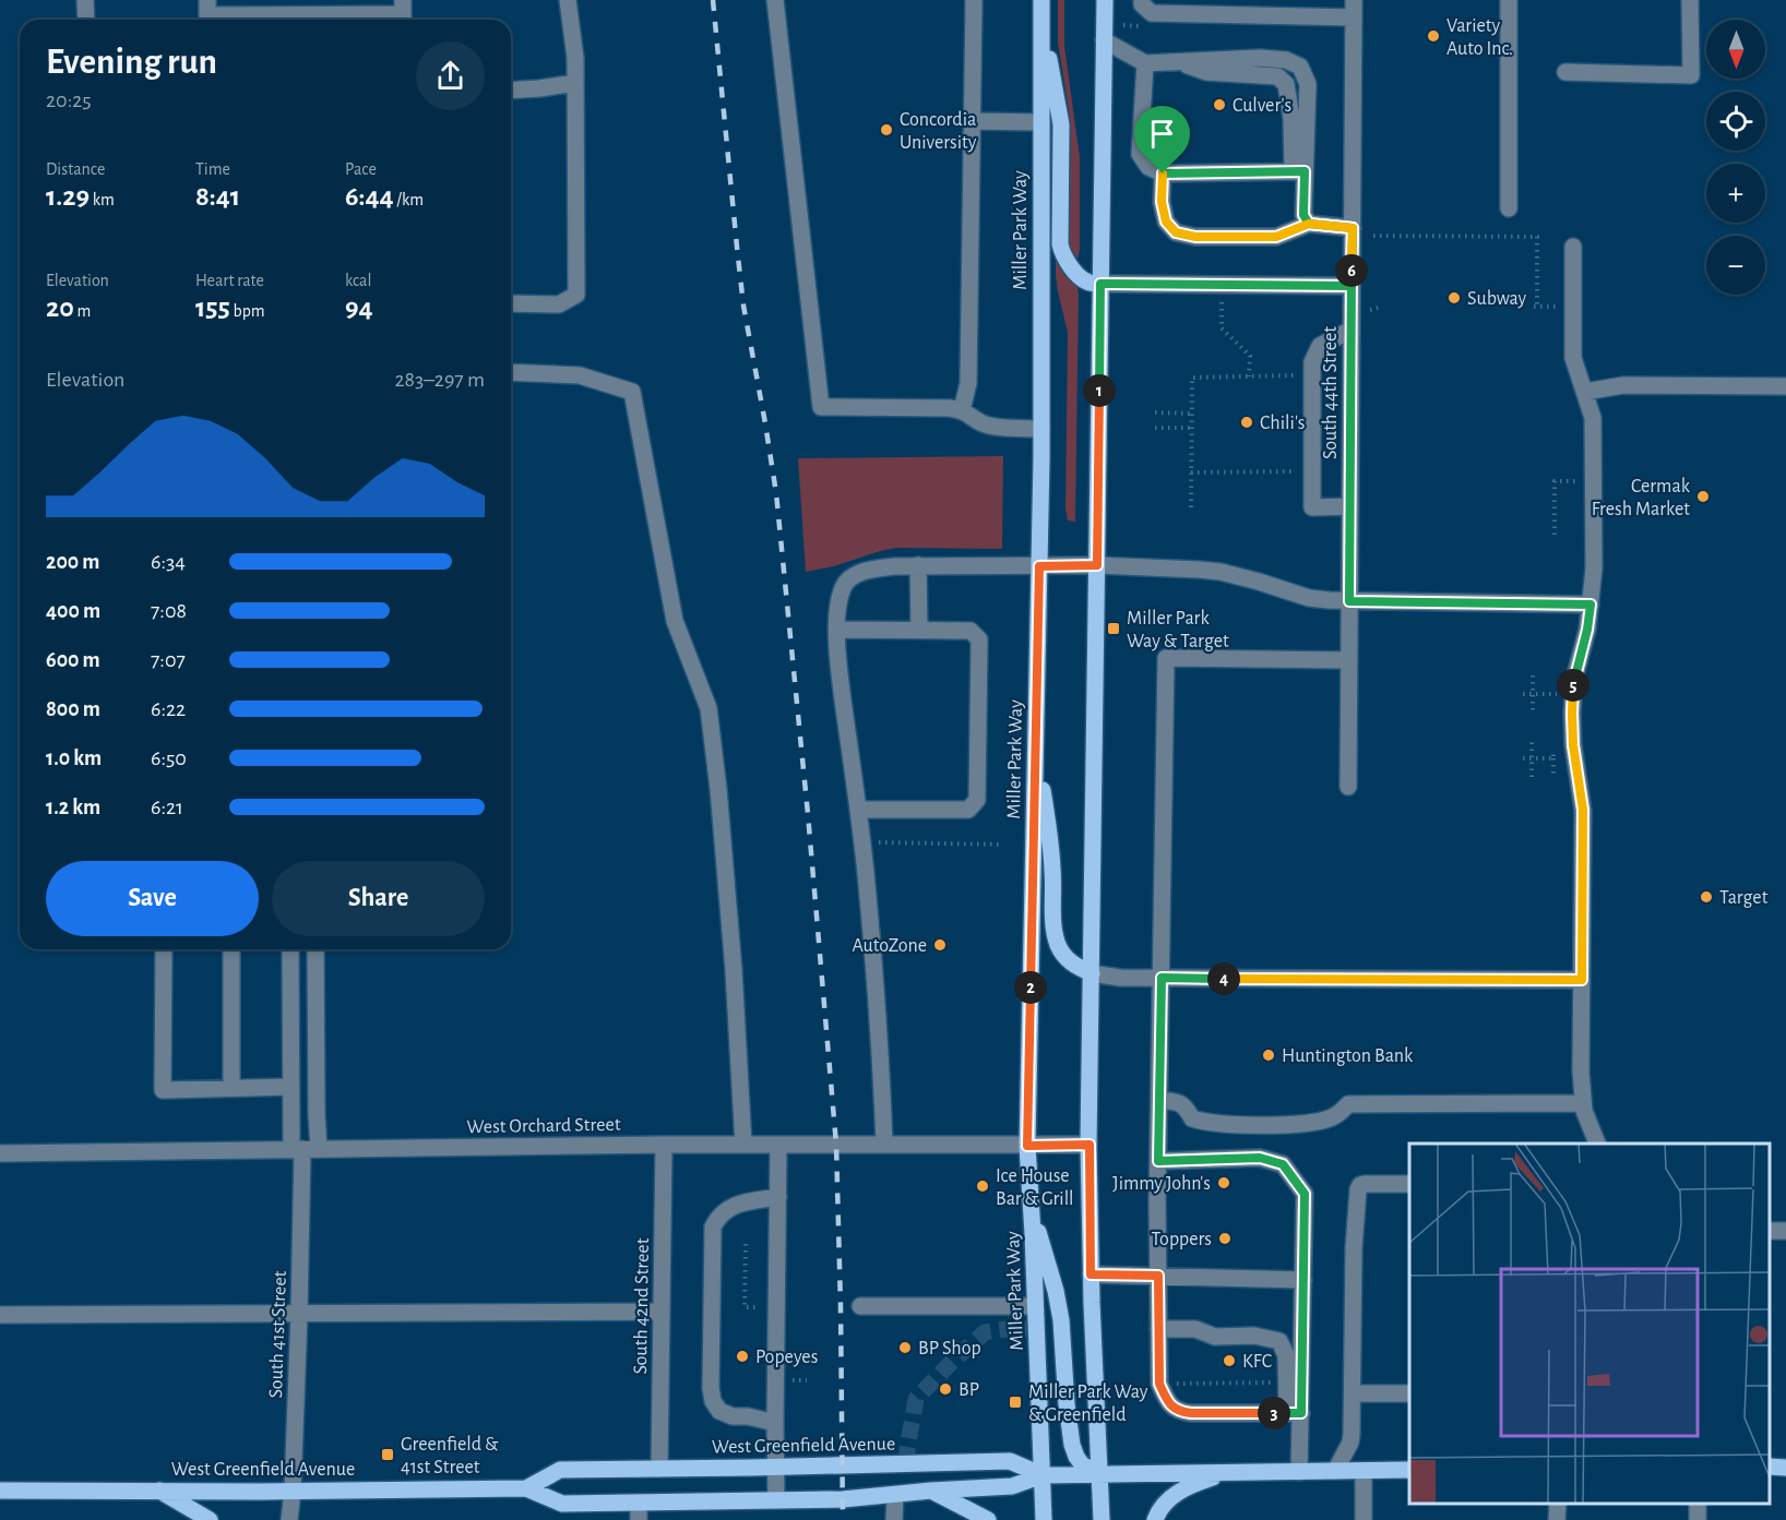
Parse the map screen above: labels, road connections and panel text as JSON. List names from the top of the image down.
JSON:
{
  "streets": {
    "main road": ["Miller Park Way", "West Greenfield Avenue"],
    "street": [
      "South 44th Street",
      "West Orchard Street",
      "South 42nd Street",
      "South 41st Street"
    ]
  },
  "crossings": [
    ["Miller Park Way", "West Orchard Street"],
    ["Miller Park Way", "West Greenfield Avenue"],
    ["West Orchard Street", "South 42nd Street"],
    ["West Orchard Street", "South 41st Street"],
    ["South 42nd Street", "West Greenfield Avenue"],
    ["South 41st Street", "West Greenfield Avenue"]
  ],
  "places": {
    "other": [
      "Variety Auto Inc.",
      "Culver's",
      "Concordia University",
      "Subway",
      "Chili's",
      "Cermak Fresh Market",
      "Target",
      "AutoZone",
      "Huntington Bank",
      "Jimmy John's",
      "Ice House Bar & Grill",
      "Toppers",
      "BP Shop",
      "Popeyes",
      "KFC",
      "BP"
    ],
    "transit": ["Miller Park Way & Target", "Miller Park Way & Greenfield", "Greenfield & 41st Street"]
  },
  "north": "bottom",
  "page": {
    "map_buttons": ["+", "−"],
    "heading": ["Evening run", "20:25"],
    "stats": [
      ["Distance", "1.29 km"],
      ["Time", "8:41"],
      ["Pace", "6:44 /km"],
      ["Elevation", "20 m"],
      ["Heart rate", "155 bpm"],
      ["kcal", "94"]
    ],
    "pins": [
      "6",
      "1",
      "5",
      "4",
      "2",
      "3"
    ],
    "chart": ["Elevation", "283–297 m"],
    "list": [
      {
        "name": "200 m",
        "note": "6:34"
      },
      {
        "name": "400 m",
        "note": "7:08"
      },
      {
        "name": "600 m",
        "note": "7:07"
      },
      {
        "name": "800 m",
        "note": "6:22"
      },
      {
        "name": "1.0 km",
        "note": "6:50"
      },
      {
        "name": "1.2 km",
        "note": "6:21"
      }
    ],
    "buttons": ["Save", "Share"]
  }
}
